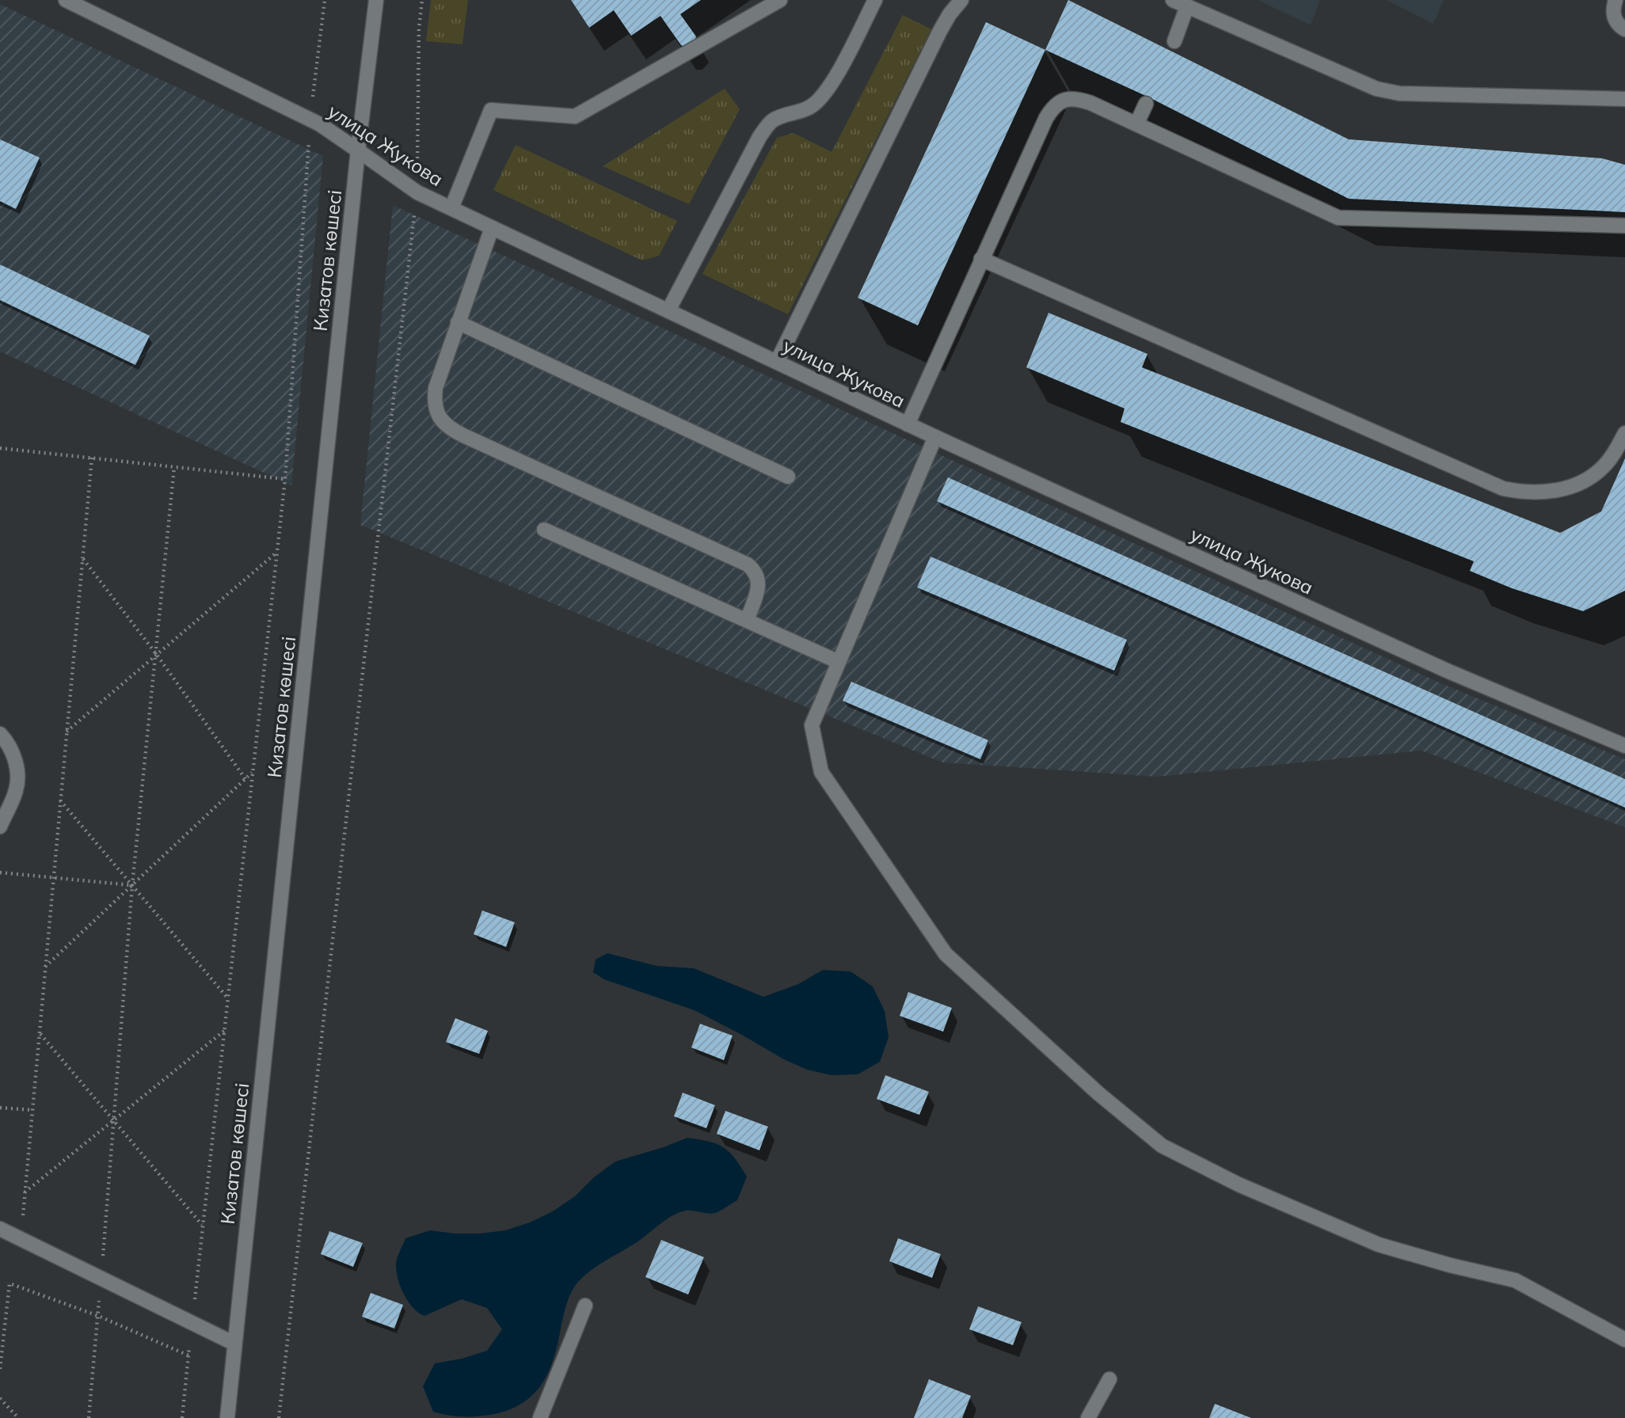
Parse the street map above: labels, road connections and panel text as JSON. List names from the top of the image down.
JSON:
{
  "streets": {
    "main road": ["улица Жукова", "Кизатов көшесі"]
  },
  "crossings": [
    ["улица Жукова", "Кизатов көшесі"]
  ]
}
